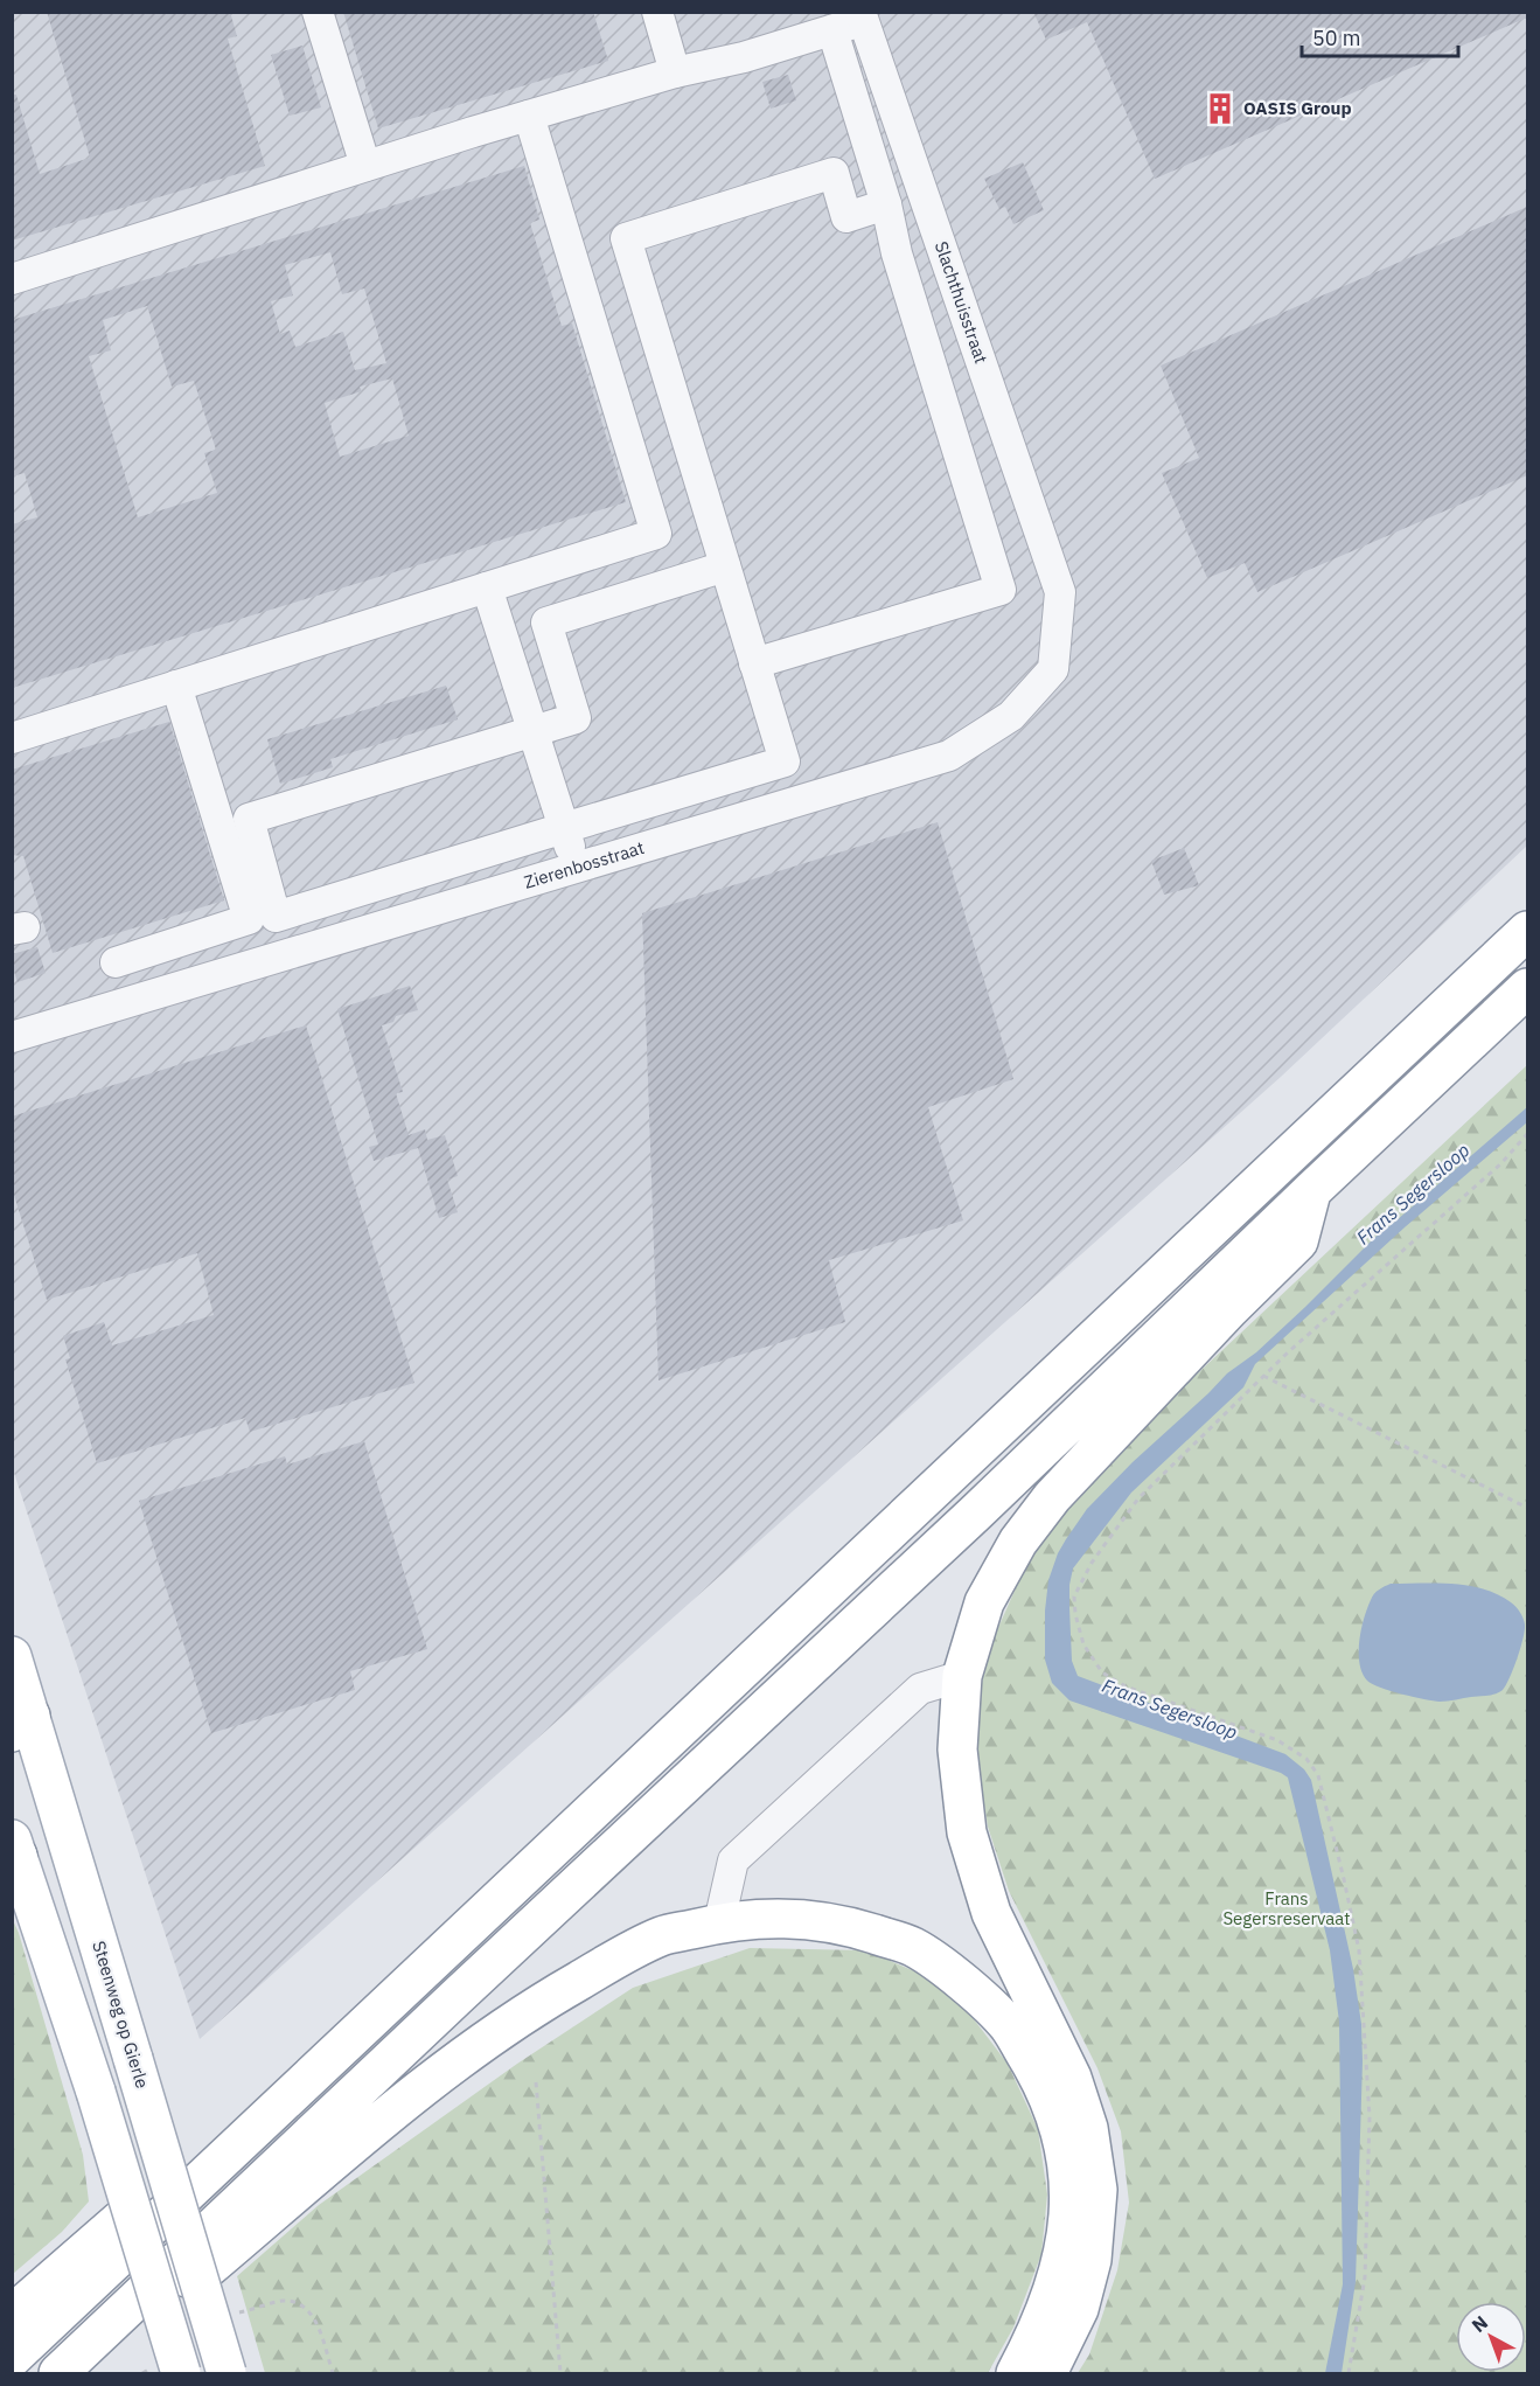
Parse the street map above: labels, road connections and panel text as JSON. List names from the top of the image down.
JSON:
{
  "streets": {
    "main road": ["Steenweg op Gierle"],
    "street": ["Slachthuisstraat", "Zierenbosstraat"]
  },
  "crossings": [
    ["Slachthuisstraat", "Zierenbosstraat"]
  ],
  "water": ["Frans Segersloop"],
  "parks": ["Frans Segersreservaat"],
  "places": {
    "building": ["OASIS Group"]
  },
  "scale_bar": "50 m",
  "north": "top left"
}
